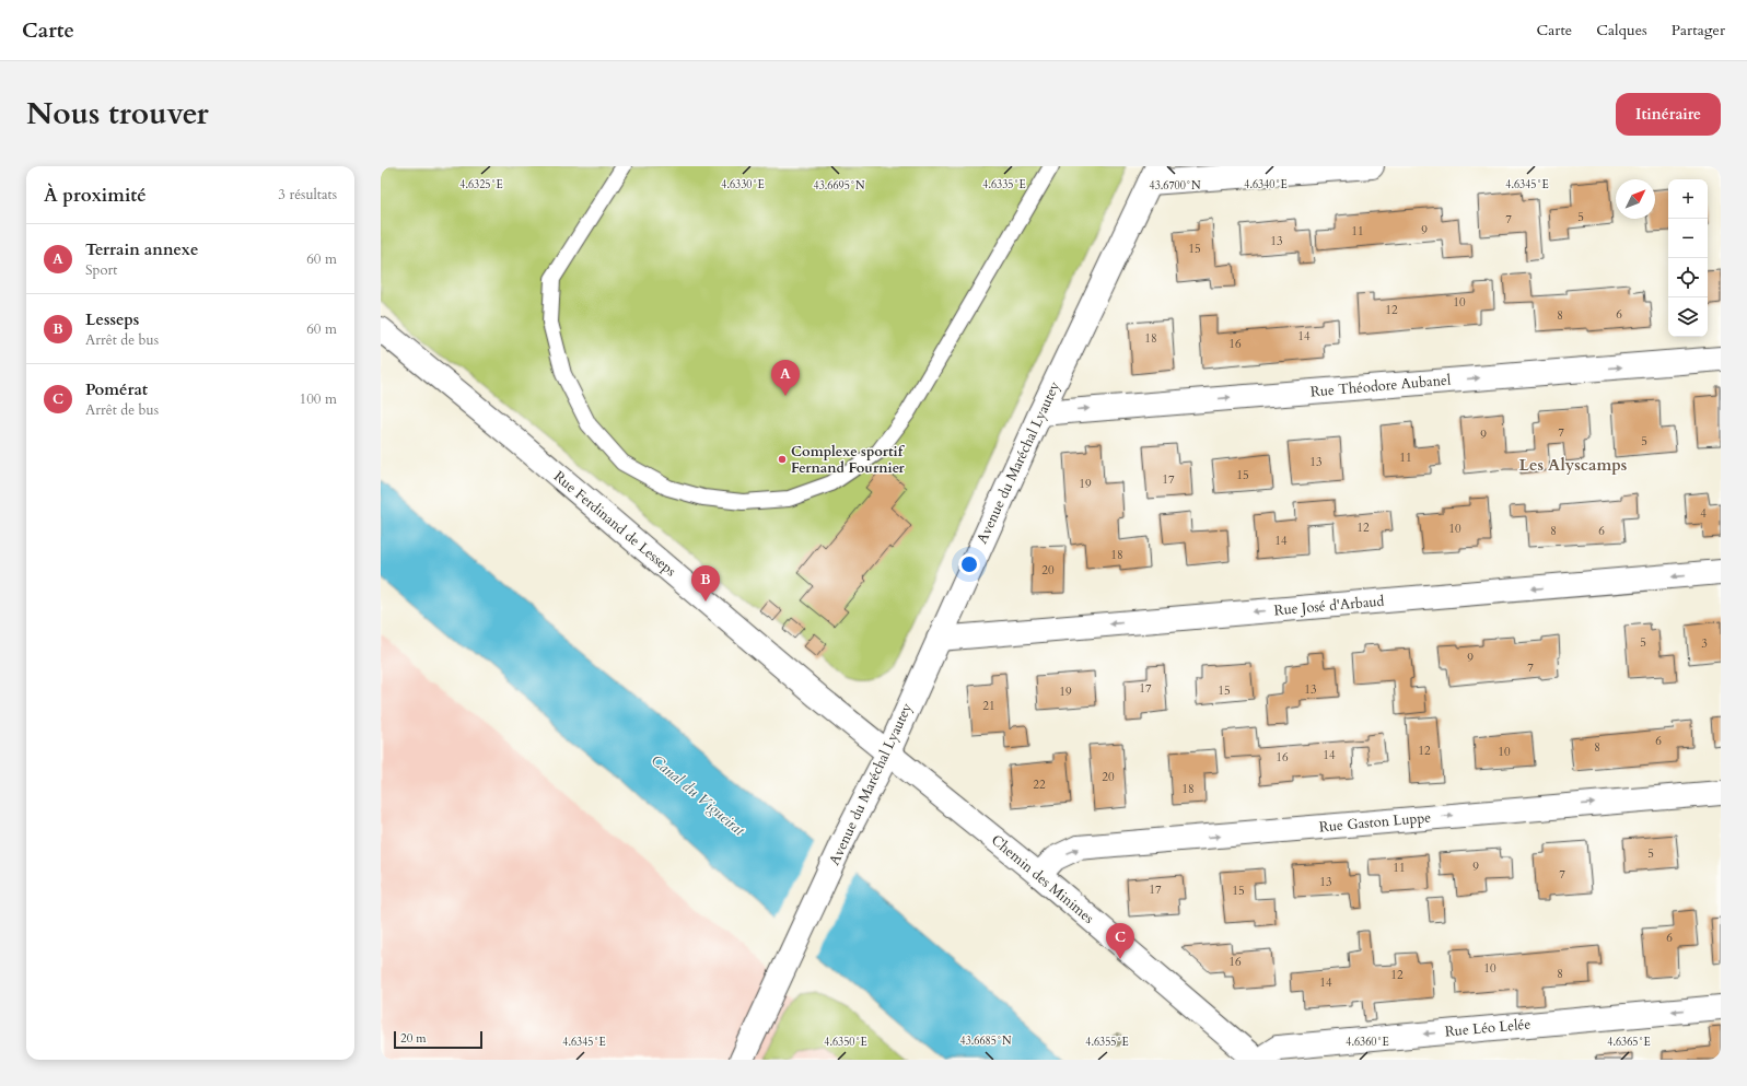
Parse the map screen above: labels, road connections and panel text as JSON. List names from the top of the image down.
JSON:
{
  "streets": {
    "street": [
      "Rue Théodore Aubanel",
      "Avenue du Maréchal Lyautey",
      "Rue Ferdinand de Lesseps",
      "Rue José d'Arbaud",
      "Rue Gaston Luppe",
      "Chemin des Minimes",
      "Rue Léo Lelée"
    ]
  },
  "crossings": [
    ["Rue Théodore Aubanel", "Avenue du Maréchal Lyautey"],
    ["Avenue du Maréchal Lyautey", "Rue Ferdinand de Lesseps"],
    ["Avenue du Maréchal Lyautey", "Rue José d'Arbaud"],
    ["Avenue du Maréchal Lyautey", "Chemin des Minimes"],
    ["Rue Ferdinand de Lesseps", "Chemin des Minimes"],
    ["Rue Gaston Luppe", "Chemin des Minimes"]
  ],
  "one_way": [
    "Rue Théodore Aubanel",
    "Rue José d'Arbaud",
    "Rue Gaston Luppe",
    "Rue Léo Lelée"
  ],
  "districts": ["Les Alyscamps"],
  "water": ["Canal du Vigueirat"],
  "places": ["Complexe sportif Fernand Fournier"],
  "house_numbers": [
    "5",
    "7",
    "9",
    "11",
    "13",
    "15",
    "10",
    "12",
    "6",
    "8",
    "14",
    "18",
    "16",
    "7",
    "9",
    "5",
    "11",
    "13",
    "15",
    "17",
    "19",
    "4",
    "12",
    "10",
    "8",
    "6",
    "14",
    "18",
    "20",
    "5",
    "3",
    "9",
    "7",
    "17",
    "13",
    "15",
    "19",
    "21",
    "6",
    "8",
    "12",
    "10",
    "14",
    "16",
    "20",
    "22",
    "18",
    "5",
    "9",
    "11",
    "7",
    "13",
    "17",
    "15",
    "6",
    "16",
    "10",
    "8",
    "12",
    "14"
  ],
  "scale_bar": "20 m",
  "north": "top right",
  "page": {
    "header": "Carte",
    "nav": ["Carte", "Calques", "Partager"],
    "title": "Nous trouver",
    "buttons": "Itinéraire",
    "heading": ["À proximité", "3 résultats"],
    "map_buttons": ["+", "−"],
    "list": [
      {
        "mark": "A",
        "name": "Terrain annexe",
        "note": "Sport",
        "value": "60 m"
      },
      {
        "mark": "B",
        "name": "Lesseps",
        "note": "Arrêt de bus",
        "value": "60 m"
      },
      {
        "mark": "C",
        "name": "Pomérat",
        "note": "Arrêt de bus",
        "value": "100 m"
      }
    ],
    "pins": ["A", "B", "C"],
    "scale": "20 m"
  },
  "coordinates": [
    "4.6335°E",
    "4.6325°E",
    "4.6330°E",
    "4.6340°E",
    "4.6345°E",
    "43.6695°N",
    "43.6700°N",
    "43.6685°N",
    "4.6350°E",
    "4.6355°E",
    "4.6360°E",
    "4.6365°E"
  ]
}
